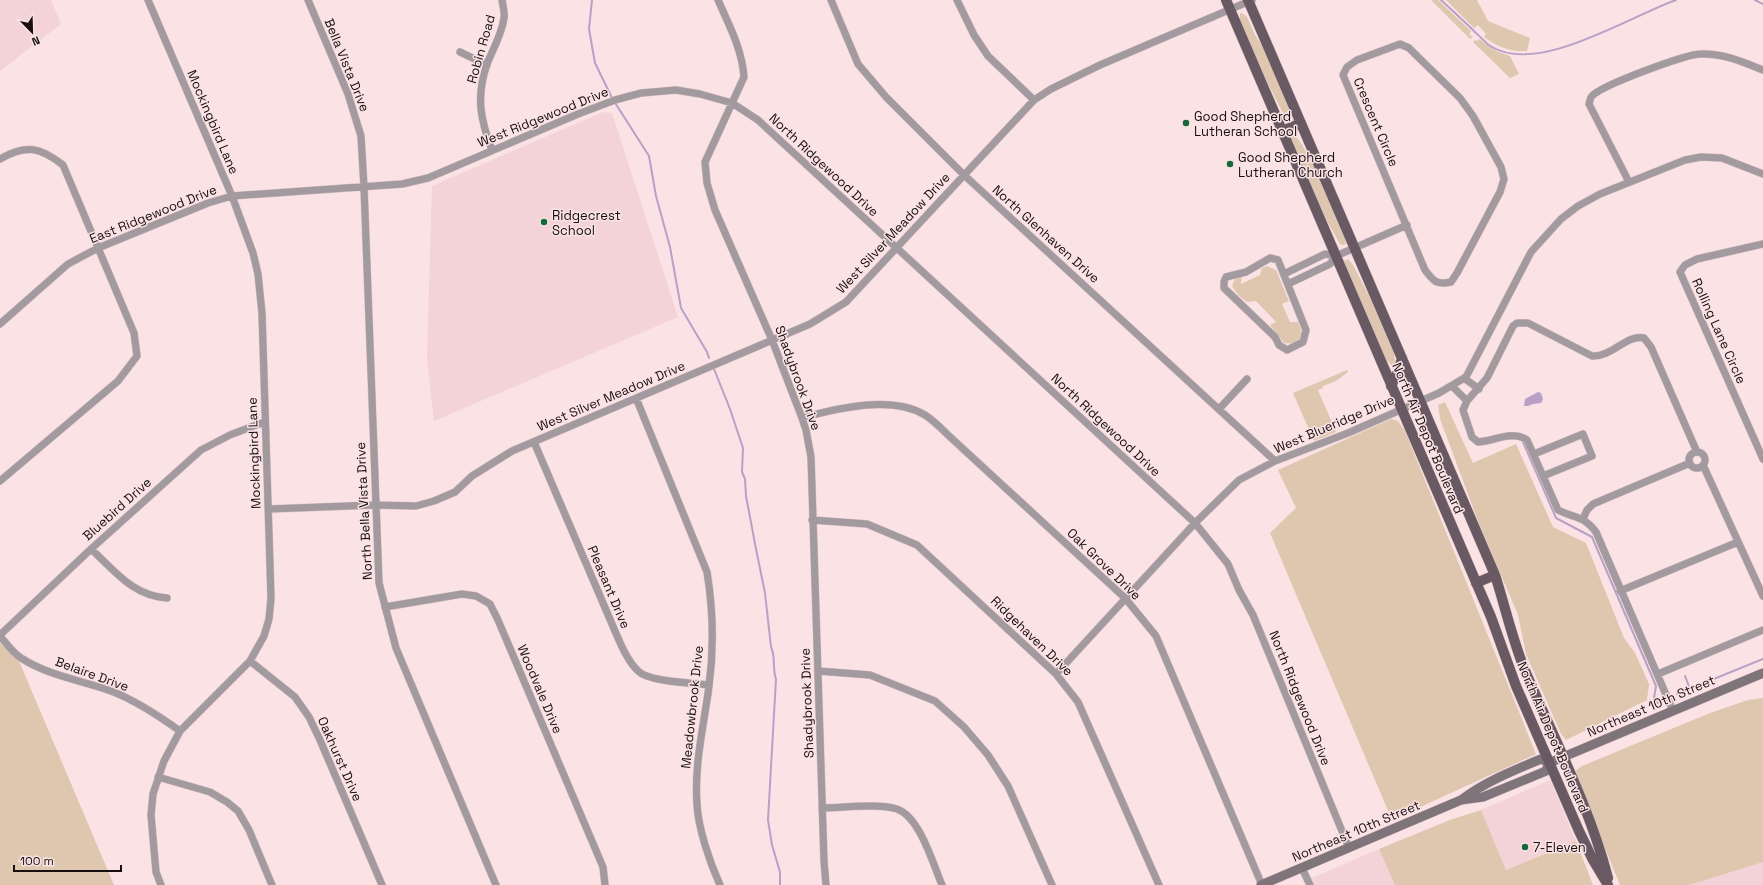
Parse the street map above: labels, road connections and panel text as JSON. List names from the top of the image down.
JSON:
{
  "streets": {
    "main road": ["North Air Depot Boulevard", "Northeast 10th Street"],
    "street": [
      "Robin Road",
      "Bella Vista Drive",
      "West Ridgewood Drive",
      "Mockingbird Lane",
      "Crescent Circle",
      "North Ridgewood Drive",
      "East Ridgewood Drive",
      "West Silver Meadow Drive",
      "North Glenhaven Drive",
      "Rolling Lane Circle",
      "Shadybrook Drive",
      "West Blueridge Drive",
      "Bluebird Drive",
      "North Bella Vista Drive",
      "Oak Grove Drive",
      "Pleasant Drive",
      "Ridgehaven Drive",
      "Belaire Drive",
      "Woodvale Drive",
      "Meadowbrook Drive",
      "Oakhurst Drive"
    ]
  },
  "crossings": [
    ["Robin Road", "West Ridgewood Drive"],
    ["Bella Vista Drive", "West Ridgewood Drive"],
    ["Bella Vista Drive", "East Ridgewood Drive"],
    ["Bella Vista Drive", "North Bella Vista Drive"],
    ["West Ridgewood Drive", "North Ridgewood Drive"],
    ["West Ridgewood Drive", "East Ridgewood Drive"],
    ["West Ridgewood Drive", "Shadybrook Drive"],
    ["West Ridgewood Drive", "North Bella Vista Drive"],
    ["Mockingbird Lane", "East Ridgewood Drive"],
    ["Mockingbird Lane", "West Silver Meadow Drive"],
    ["Mockingbird Lane", "Bluebird Drive"],
    ["Mockingbird Lane", "Belaire Drive"],
    ["Mockingbird Lane", "Oakhurst Drive"],
    ["North Ridgewood Drive", "West Silver Meadow Drive"],
    ["North Ridgewood Drive", "Shadybrook Drive"],
    ["North Ridgewood Drive", "West Blueridge Drive"],
    ["North Ridgewood Drive", "Northeast 10th Street"],
    ["East Ridgewood Drive", "North Bella Vista Drive"],
    ["West Silver Meadow Drive", "North Glenhaven Drive"],
    ["West Silver Meadow Drive", "Shadybrook Drive"],
    ["West Silver Meadow Drive", "North Air Depot Boulevard"],
    ["West Silver Meadow Drive", "North Bella Vista Drive"],
    ["West Silver Meadow Drive", "Pleasant Drive"],
    ["West Silver Meadow Drive", "Meadowbrook Drive"],
    ["North Glenhaven Drive", "West Blueridge Drive"],
    ["Shadybrook Drive", "Oak Grove Drive"],
    ["Shadybrook Drive", "Ridgehaven Drive"],
    ["West Blueridge Drive", "North Air Depot Boulevard"],
    ["West Blueridge Drive", "Oak Grove Drive"],
    ["West Blueridge Drive", "Ridgehaven Drive"],
    ["North Air Depot Boulevard", "Northeast 10th Street"],
    ["Bluebird Drive", "Belaire Drive"],
    ["North Bella Vista Drive", "Woodvale Drive"],
    ["Oak Grove Drive", "Northeast 10th Street"],
    ["Pleasant Drive", "Meadowbrook Drive"]
  ],
  "places": [
    "Good Shepherd Lutheran School",
    "Good Shepherd Lutheran Church",
    "Ridgecrest School",
    "7-Eleven"
  ],
  "scale_bar": "100 m",
  "north": "bottom right"
}
